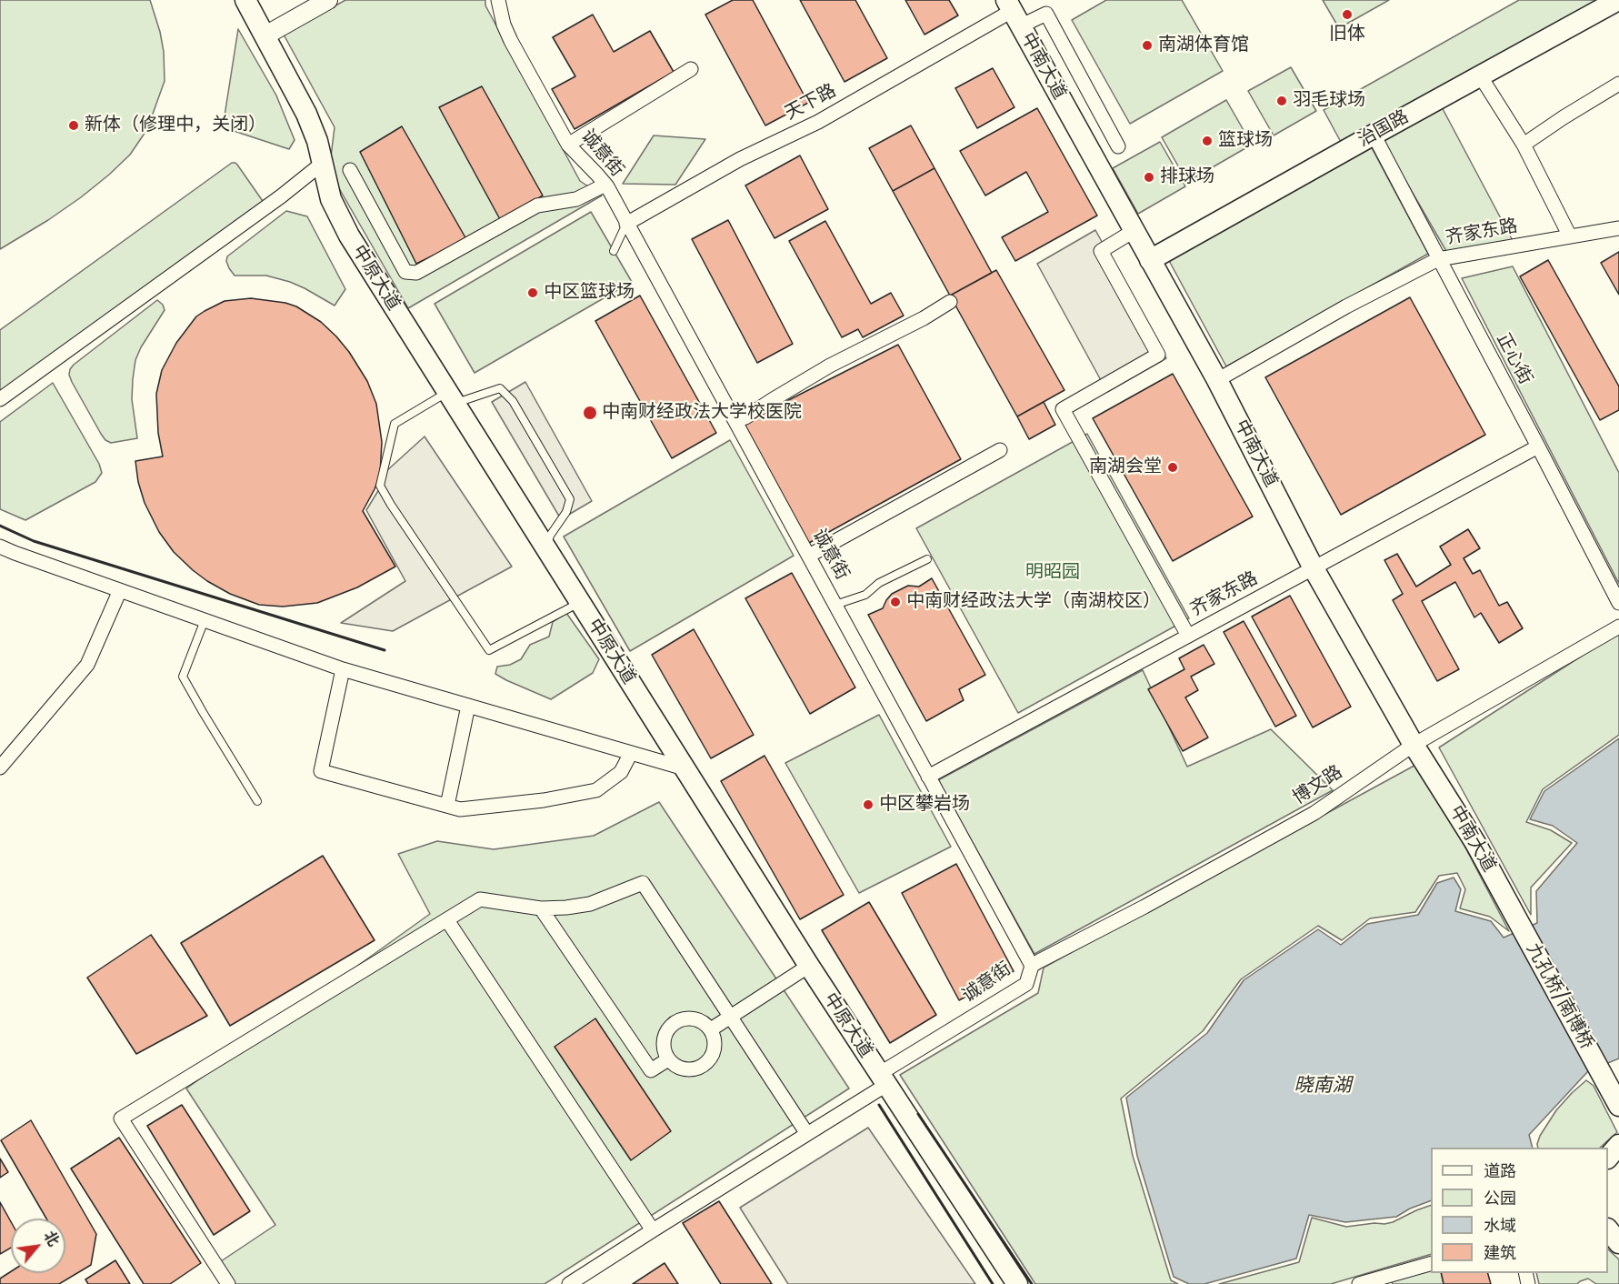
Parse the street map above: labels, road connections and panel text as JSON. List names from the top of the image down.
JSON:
{
  "streets": {
    "main road": [
      "中南大道",
      "治国路",
      "中原大道",
      "九孔桥/南博桥"
    ],
    "street": [
      "天下路",
      "诚意街",
      "齐家东路",
      "正心街",
      "博文路"
    ]
  },
  "crossings": [
    ["中南大道", "天下路"],
    ["中南大道", "治国路"],
    ["中南大道", "齐家东路"],
    ["中南大道", "博文路"],
    ["中南大道", "九孔桥/南博桥"],
    ["天下路", "诚意街"],
    ["治国路", "正心街"],
    ["诚意街", "齐家东路"],
    ["诚意街", "中原大道"],
    ["诚意街", "博文路"],
    ["齐家东路", "正心街"]
  ],
  "water": ["晓南湖"],
  "parks": ["明昭园"],
  "places": [
    "旧体",
    "南湖体育馆",
    "羽毛球场",
    "新体（修理中，关闭）",
    "篮球场",
    "排球场",
    "中区篮球场",
    "中南财经政法大学校医院",
    "南湖会堂",
    "中南财经政法大学（南湖校区）",
    "中区攀岩场"
  ],
  "legend": [
    "道路",
    "公园",
    "水域",
    "建筑"
  ],
  "north": "top right"
}
